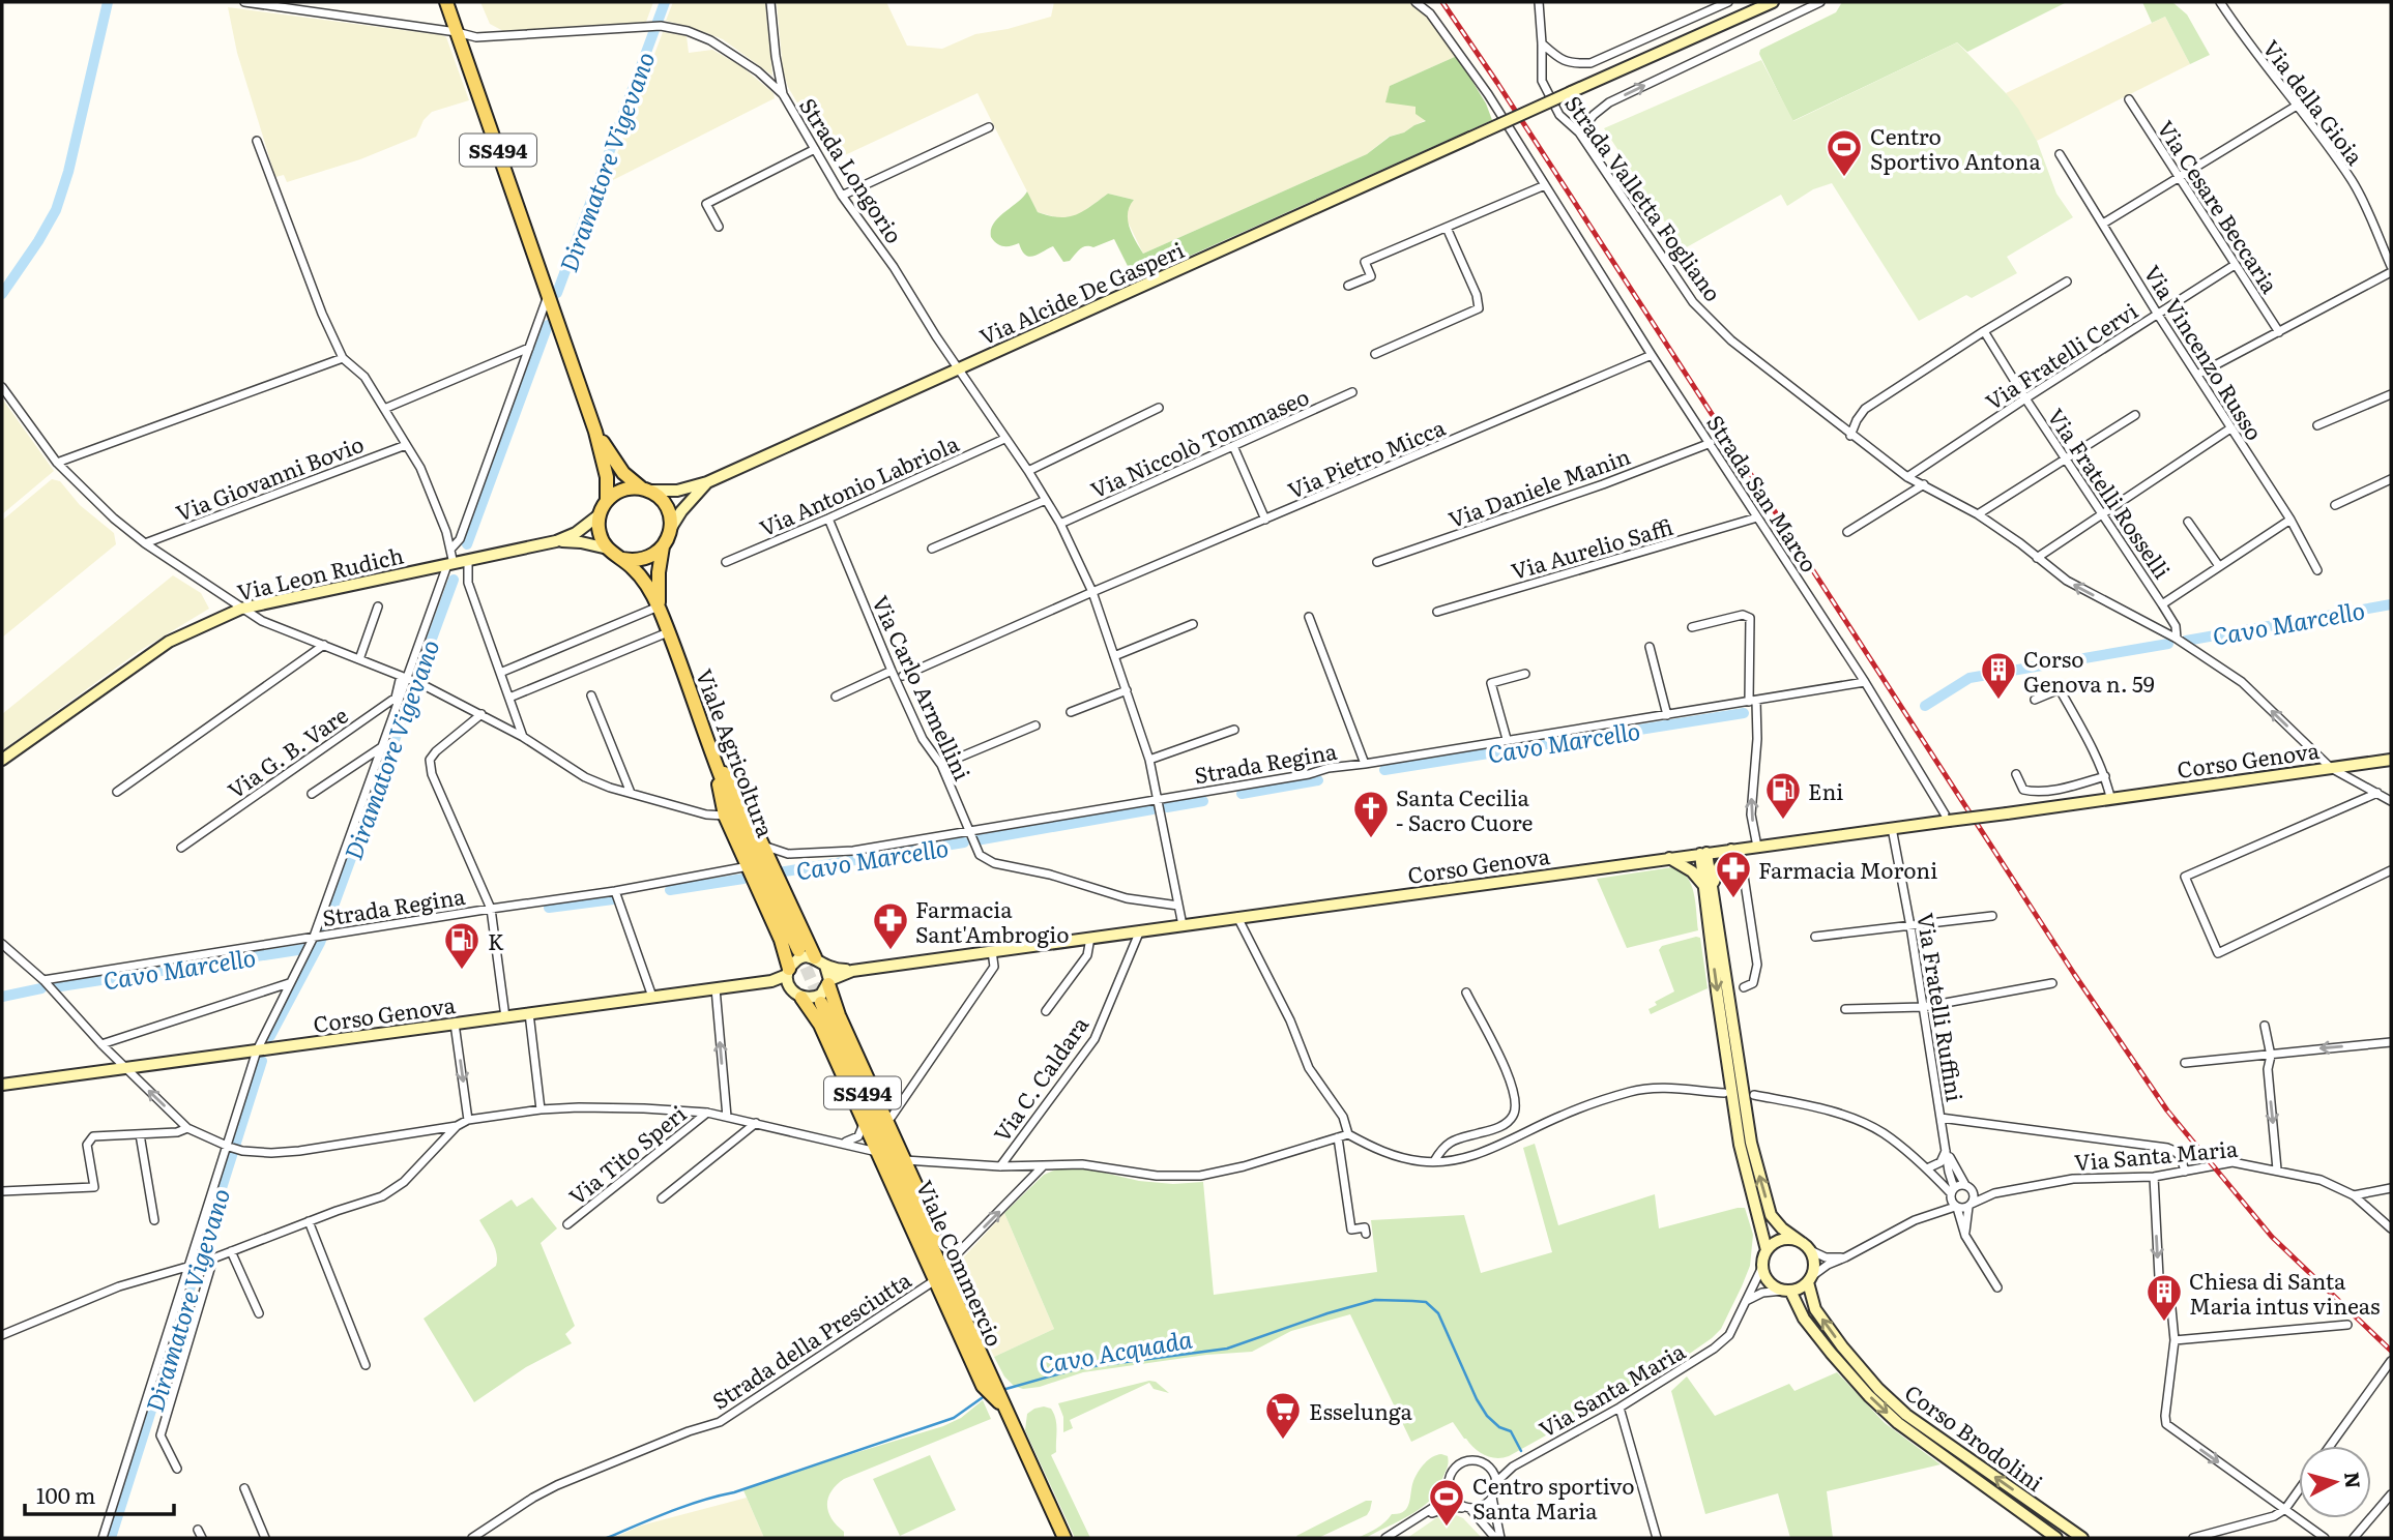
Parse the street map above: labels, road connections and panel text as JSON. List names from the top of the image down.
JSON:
{
  "streets": {
    "main road": [
      "SS494",
      "Via Alcide De Gasperi",
      "Via Leon Rudich",
      "Viale Agricoltura",
      "Corso Genova",
      "Viale Commercio",
      "Corso Brodolini"
    ],
    "street": [
      "Via della Gioia",
      "Strada Longorio",
      "Strada Valletta Fogliano",
      "Via Cesare Beccaria",
      "Via Vincenzo Russo",
      "Via Fratelli Cervi",
      "Via Niccolò Tommaseo",
      "Via Pietro Micca",
      "Via Giovanni Bovio",
      "Via Antonio Labriola",
      "Via Daniele Manin",
      "Strada San Marco",
      "Via Fratelli Rosselli",
      "Via Aurelio Saffi",
      "Via Carlo Armellini",
      "Via G. B. Vare",
      "Strada Regina",
      "Via Fratelli Ruffini",
      "Via C. Caldara",
      "Via Tito Speri",
      "Via Santa Maria",
      "Strada della Presciutta"
    ]
  },
  "crossings": [
    ["SS494", "Strada Longorio"],
    ["SS494", "Via Alcide De Gasperi"],
    ["SS494", "Viale Agricoltura"],
    ["Strada Longorio", "Via Alcide De Gasperi"],
    ["Strada Longorio", "Via Niccolò Tommaseo"],
    ["Strada Longorio", "Via Pietro Micca"],
    ["Strada Longorio", "Via Antonio Labriola"],
    ["Strada Longorio", "Via Carlo Armellini"],
    ["Strada Longorio", "Corso Genova"],
    ["Strada Longorio", "Strada Regina"],
    ["Strada Valletta Fogliano", "Via Fratelli Cervi"],
    ["Strada Valletta Fogliano", "Via Fratelli Rosselli"],
    ["Strada Valletta Fogliano", "Corso Genova"],
    ["Via Cesare Beccaria", "Via Fratelli Cervi"],
    ["Via Alcide De Gasperi", "Viale Agricoltura"],
    ["Via Vincenzo Russo", "Via Fratelli Cervi"],
    ["Via Fratelli Cervi", "Via Fratelli Rosselli"],
    ["Via Pietro Micca", "Strada San Marco"],
    ["Via Antonio Labriola", "Via Carlo Armellini"],
    ["Via Daniele Manin", "Strada San Marco"],
    ["Strada San Marco", "Via Aurelio Saffi"],
    ["Strada San Marco", "Corso Genova"],
    ["Strada San Marco", "Strada Regina"],
    ["Via Carlo Armellini", "Strada Regina"],
    ["Corso Genova", "Via Fratelli Ruffini"],
    ["Corso Genova", "Via C. Caldara"],
    ["Via Fratelli Ruffini", "Via Santa Maria"],
    ["Via Santa Maria", "Corso Brodolini"],
    ["Viale Commercio", "Strada della Presciutta"]
  ],
  "water": ["Diramatore Vigevano", "Cavo Marcello", "Cavo Acquada"],
  "places": {
    "sports": ["Centro Sportivo Antona", "Centro sportivo Santa Maria"],
    "building": ["Corso Genova n. 59", "Chiesa di Santa Maria intus vineas"],
    "fuel station": ["Eni", "K"],
    "church": ["Santa Cecilia - Sacro Cuore"],
    "pharmacy": ["Farmacia Moroni", "Farmacia Sant'Ambrogio"],
    "supermarket": ["Esselunga"]
  },
  "scale_bar": "100 m",
  "north": "right"
}
